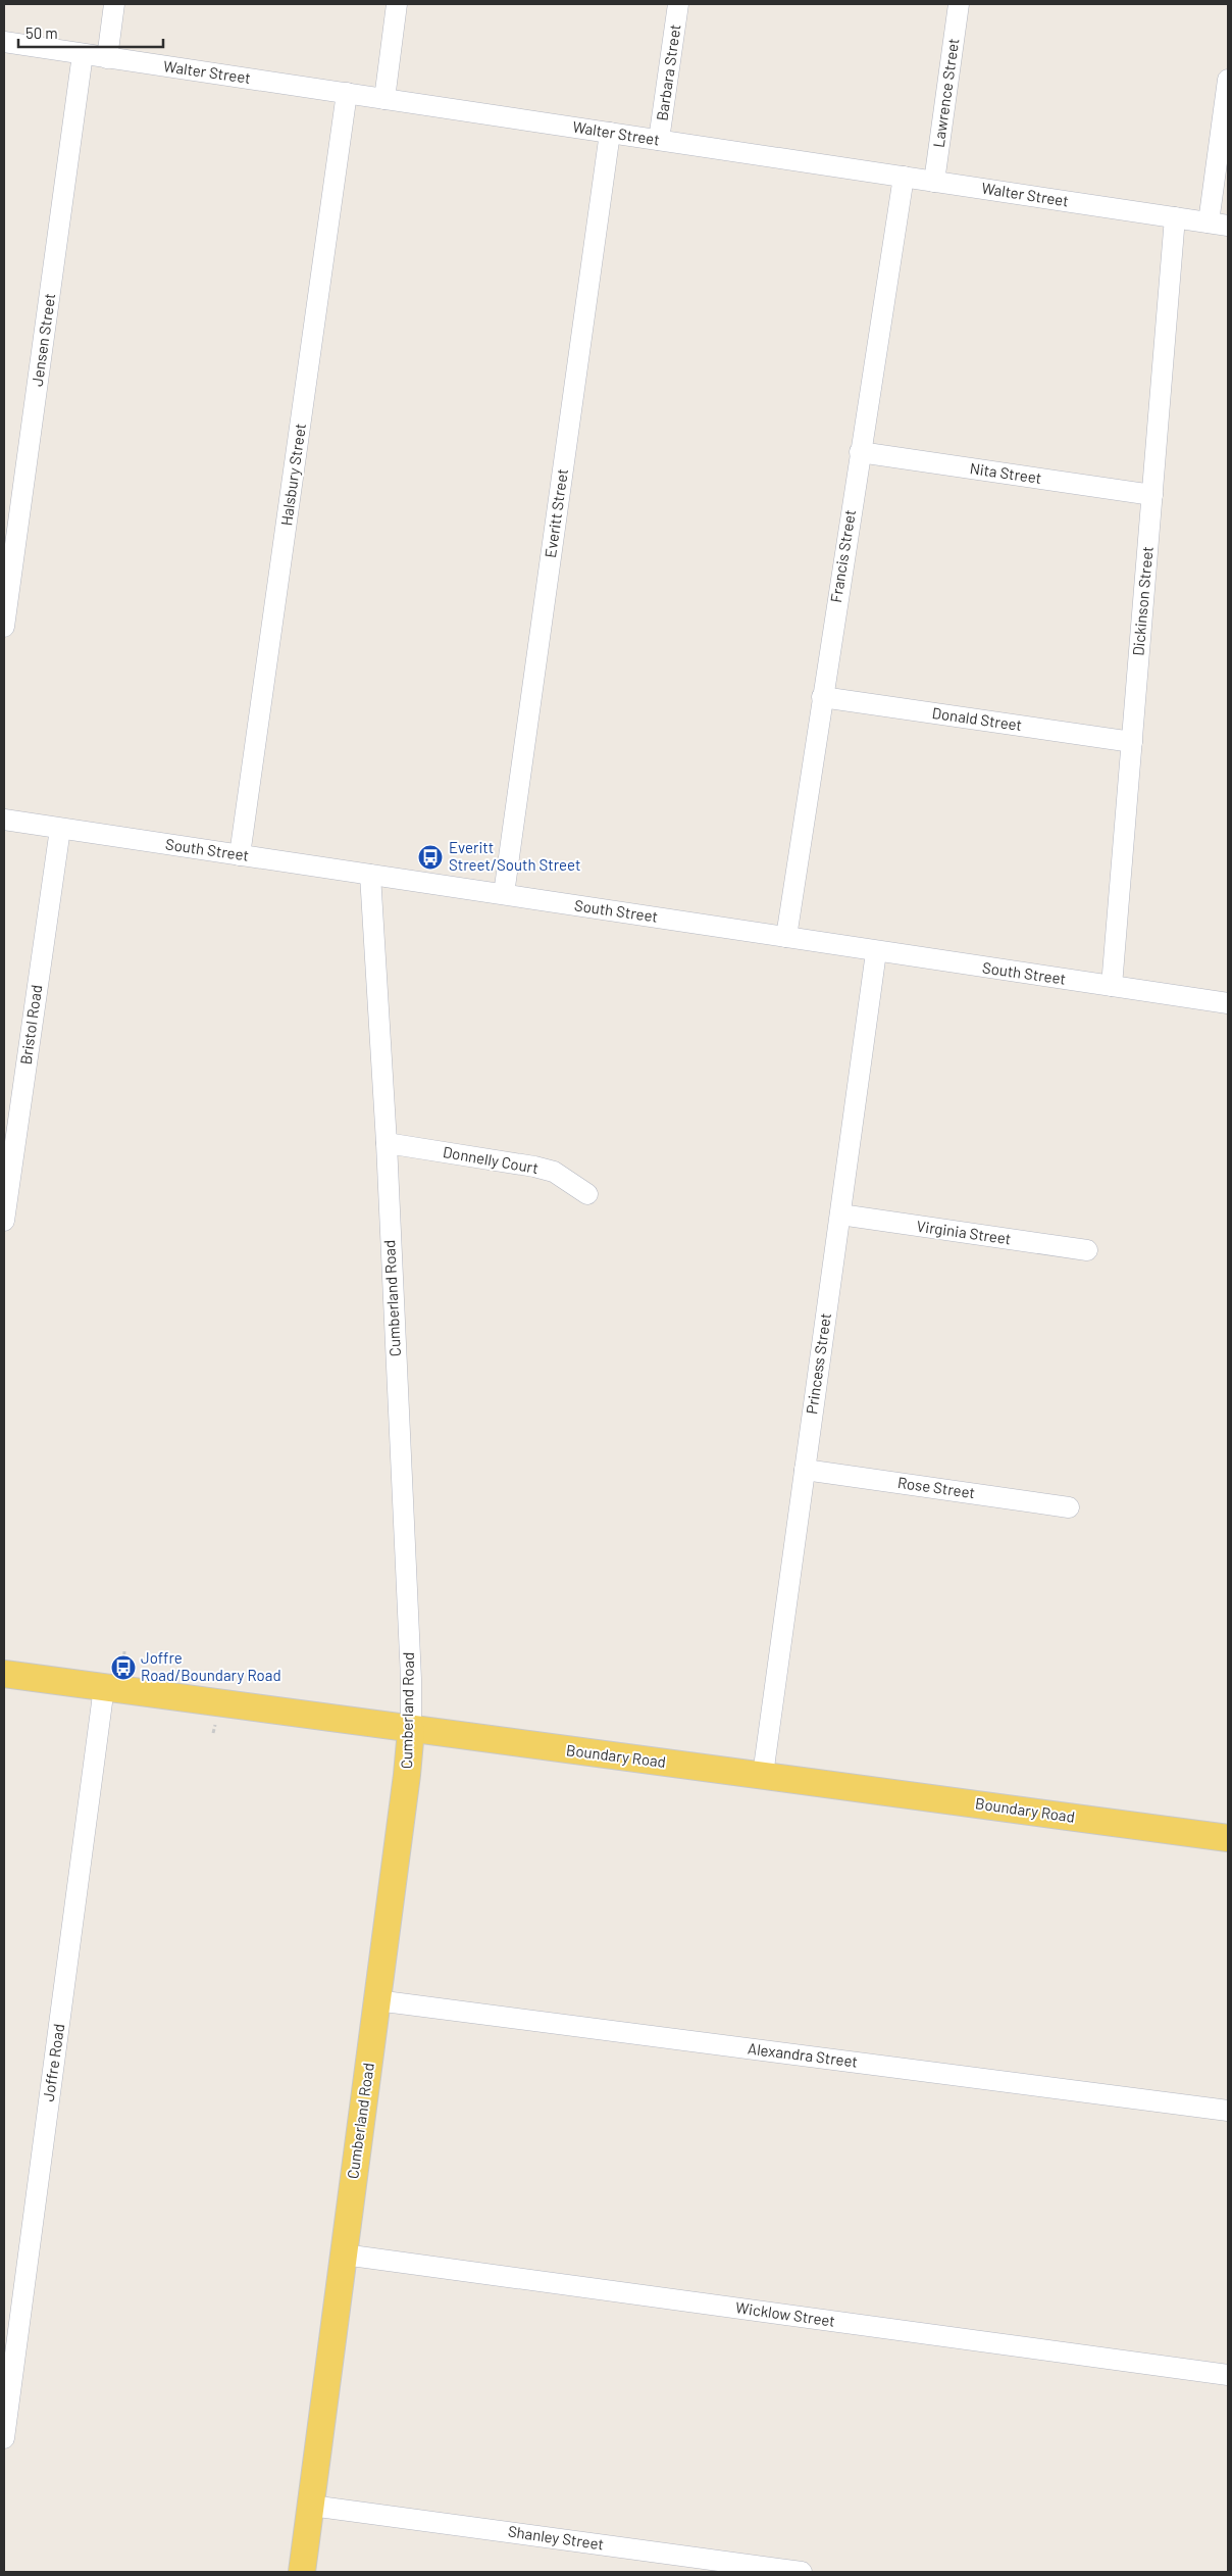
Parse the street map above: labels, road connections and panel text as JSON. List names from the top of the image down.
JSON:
{
  "streets": {
    "main road": ["Cumberland Road", "Boundary Road"],
    "street": [
      "Walter Street",
      "Barbara Street",
      "Lawrence Street",
      "Jensen Street",
      "Nita Street",
      "Halsbury Street",
      "Everitt Street",
      "Francis Street",
      "Dickinson Street",
      "Donald Street",
      "South Street",
      "Bristol Road",
      "Donnelly Court",
      "Virginia Street",
      "Princess Street",
      "Rose Street",
      "Alexandra Street",
      "Joffre Road",
      "Wicklow Street",
      "Shanley Street"
    ]
  },
  "crossings": [
    ["Walter Street", "Barbara Street"],
    ["Walter Street", "Lawrence Street"],
    ["Walter Street", "Jensen Street"],
    ["Walter Street", "Halsbury Street"],
    ["Walter Street", "Everitt Street"],
    ["Walter Street", "Francis Street"],
    ["Walter Street", "Dickinson Street"],
    ["Nita Street", "Francis Street"],
    ["Nita Street", "Dickinson Street"],
    ["Halsbury Street", "South Street"],
    ["Everitt Street", "South Street"],
    ["Francis Street", "Donald Street"],
    ["Francis Street", "South Street"],
    ["Dickinson Street", "Donald Street"],
    ["Dickinson Street", "South Street"],
    ["South Street", "Bristol Road"],
    ["South Street", "Cumberland Road"],
    ["South Street", "Princess Street"],
    ["Donnelly Court", "Cumberland Road"],
    ["Virginia Street", "Princess Street"],
    ["Cumberland Road", "Boundary Road"],
    ["Cumberland Road", "Alexandra Street"],
    ["Cumberland Road", "Wicklow Street"],
    ["Cumberland Road", "Shanley Street"],
    ["Princess Street", "Rose Street"],
    ["Princess Street", "Boundary Road"],
    ["Boundary Road", "Joffre Road"]
  ],
  "places": {
    "bus stop": ["Everitt Street/South Street", "Joffre Road/Boundary Road"]
  },
  "scale_bar": "50 m"
}
